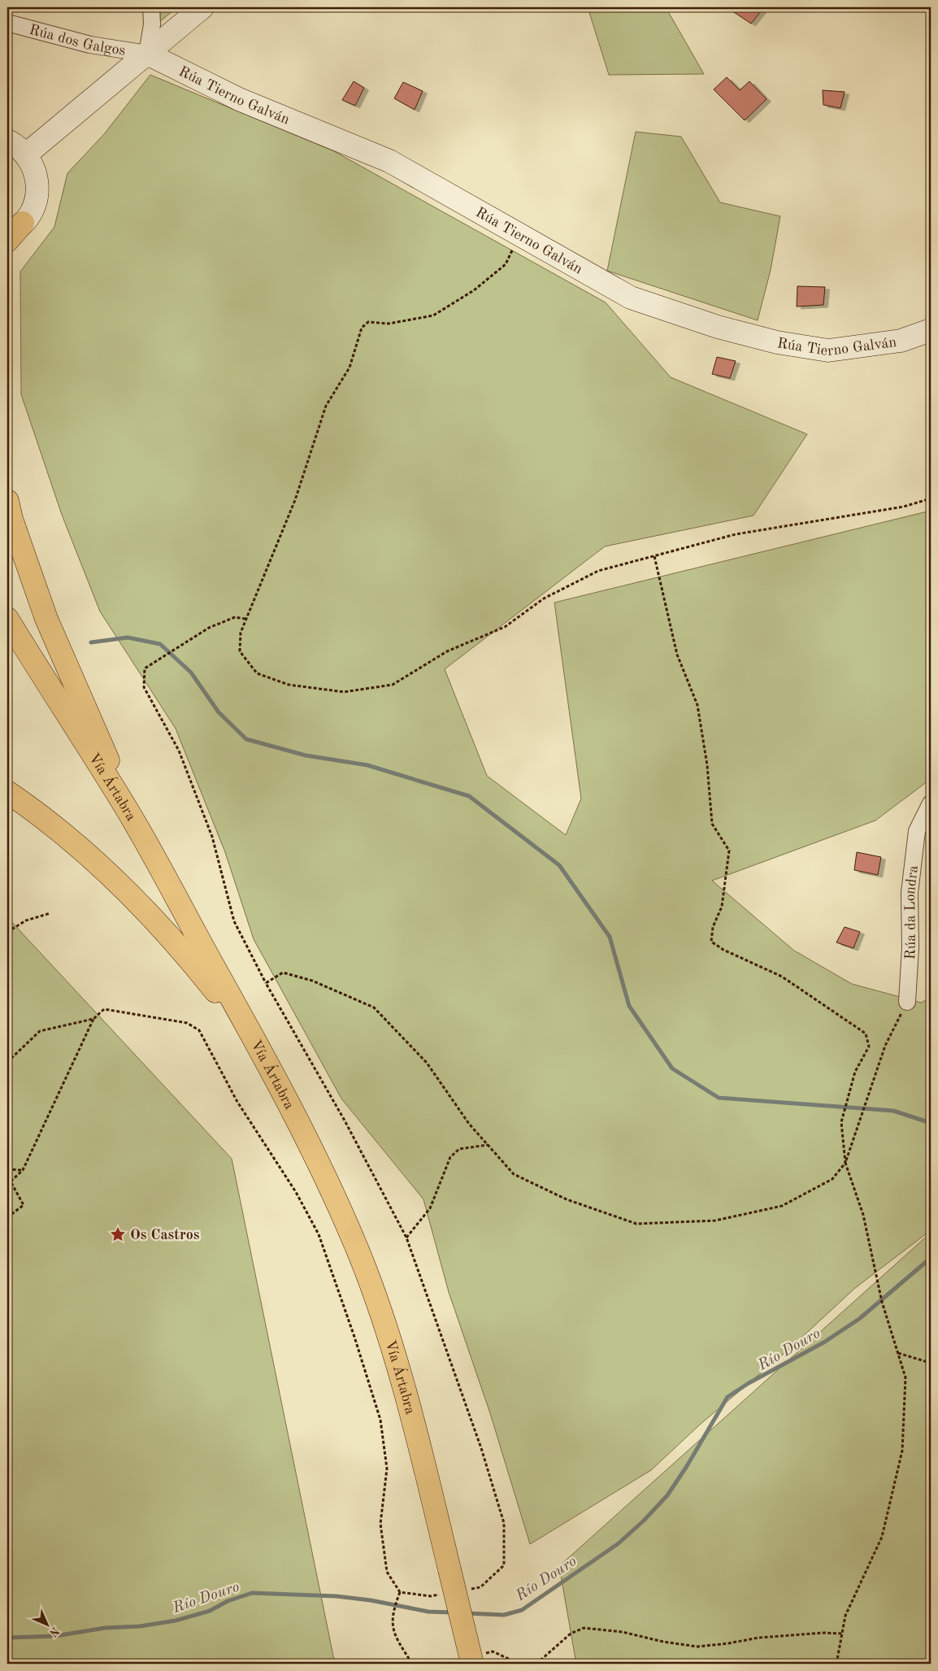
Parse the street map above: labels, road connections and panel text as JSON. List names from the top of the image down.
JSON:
{
  "streets": {
    "highway": ["Vía Ártabra"],
    "street": ["Rúa dos Galgos", "Rúa Tierno Galván", "Rúa da Londra"]
  },
  "crossings": [
    ["Rúa dos Galgos", "Rúa Tierno Galván"]
  ],
  "water": ["Río Douro"],
  "places": {
    "place": ["Os Castros"]
  },
  "north": "bottom right"
}
